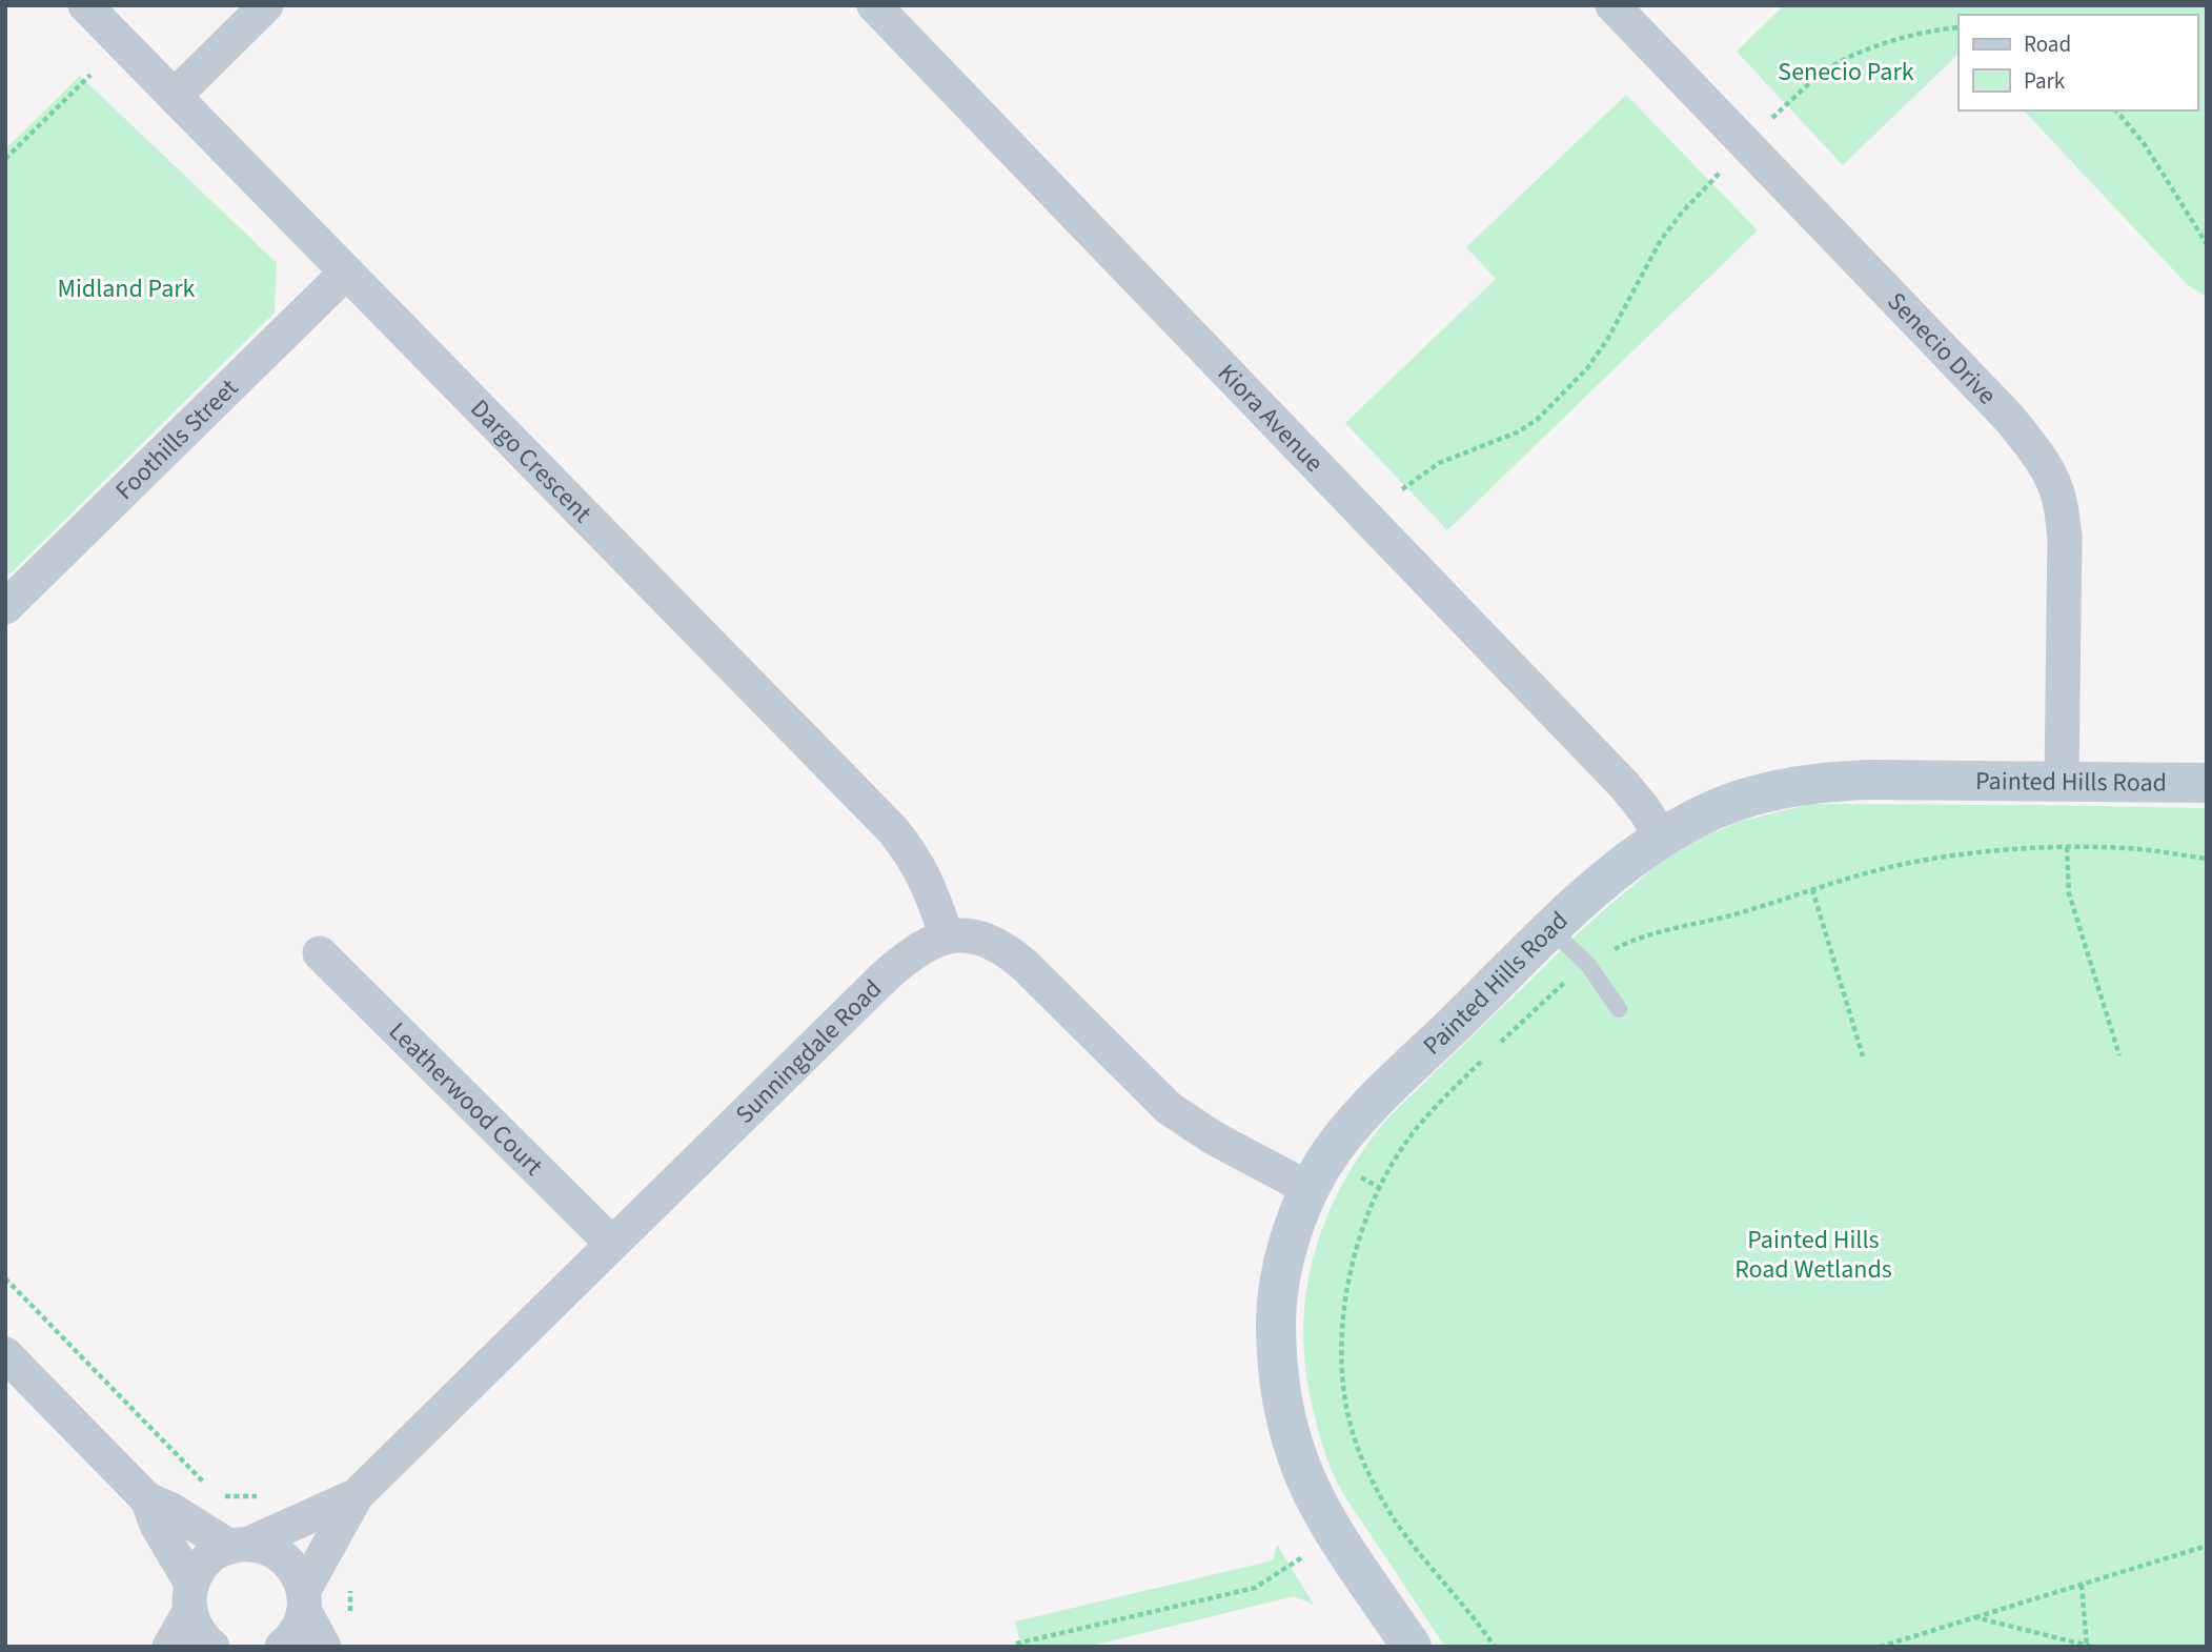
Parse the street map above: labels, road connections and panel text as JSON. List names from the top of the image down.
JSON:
{
  "streets": {
    "street": [
      "Senecio Drive",
      "Kiora Avenue",
      "Foothills Street",
      "Dargo Crescent",
      "Painted Hills Road",
      "Sunningdale Road",
      "Leatherwood Court"
    ]
  },
  "crossings": [
    ["Senecio Drive", "Painted Hills Road"],
    ["Kiora Avenue", "Painted Hills Road"],
    ["Foothills Street", "Dargo Crescent"],
    ["Dargo Crescent", "Sunningdale Road"],
    ["Painted Hills Road", "Sunningdale Road"],
    ["Sunningdale Road", "Leatherwood Court"]
  ],
  "parks": ["Senecio Park", "Midland Park", "Painted Hills Road Wetlands"],
  "legend": ["Road", "Park"]
}
